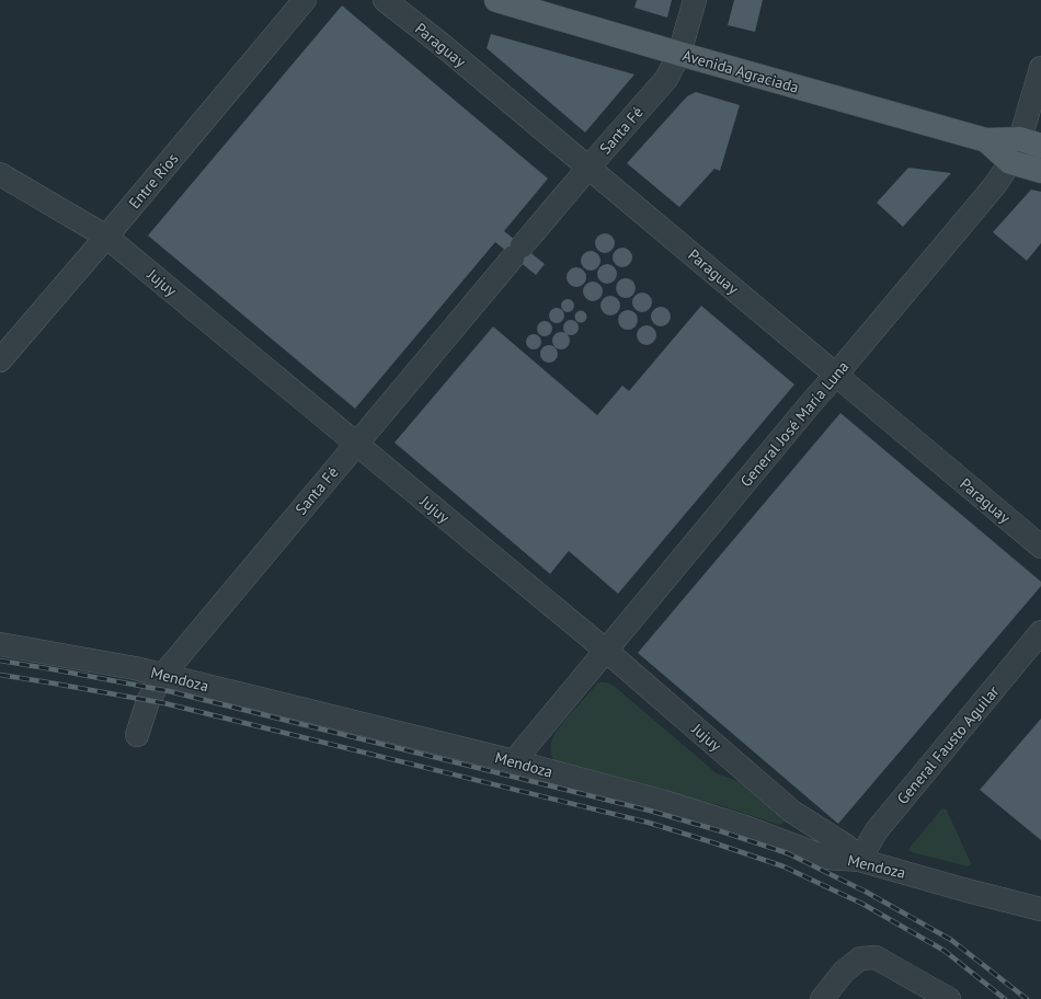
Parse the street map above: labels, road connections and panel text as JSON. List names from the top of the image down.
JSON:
{
  "streets": {
    "main road": ["Avenida Agraciada"],
    "street": [
      "Paraguay",
      "Santa Fé",
      "Entre Ríos",
      "Jujuy",
      "General José María Luna",
      "Mendoza",
      "General Fausto Aguilar"
    ]
  },
  "crossings": [
    ["Paraguay", "Santa Fé"],
    ["Paraguay", "General José María Luna"],
    ["Avenida Agraciada", "Santa Fé"],
    ["Avenida Agraciada", "General José María Luna"],
    ["Santa Fé", "Jujuy"],
    ["Santa Fé", "Mendoza"],
    ["Entre Ríos", "Jujuy"],
    ["Jujuy", "General José María Luna"],
    ["Jujuy", "Mendoza"],
    ["Jujuy", "General Fausto Aguilar"],
    ["General José María Luna", "Mendoza"],
    ["Mendoza", "General Fausto Aguilar"]
  ]
}
